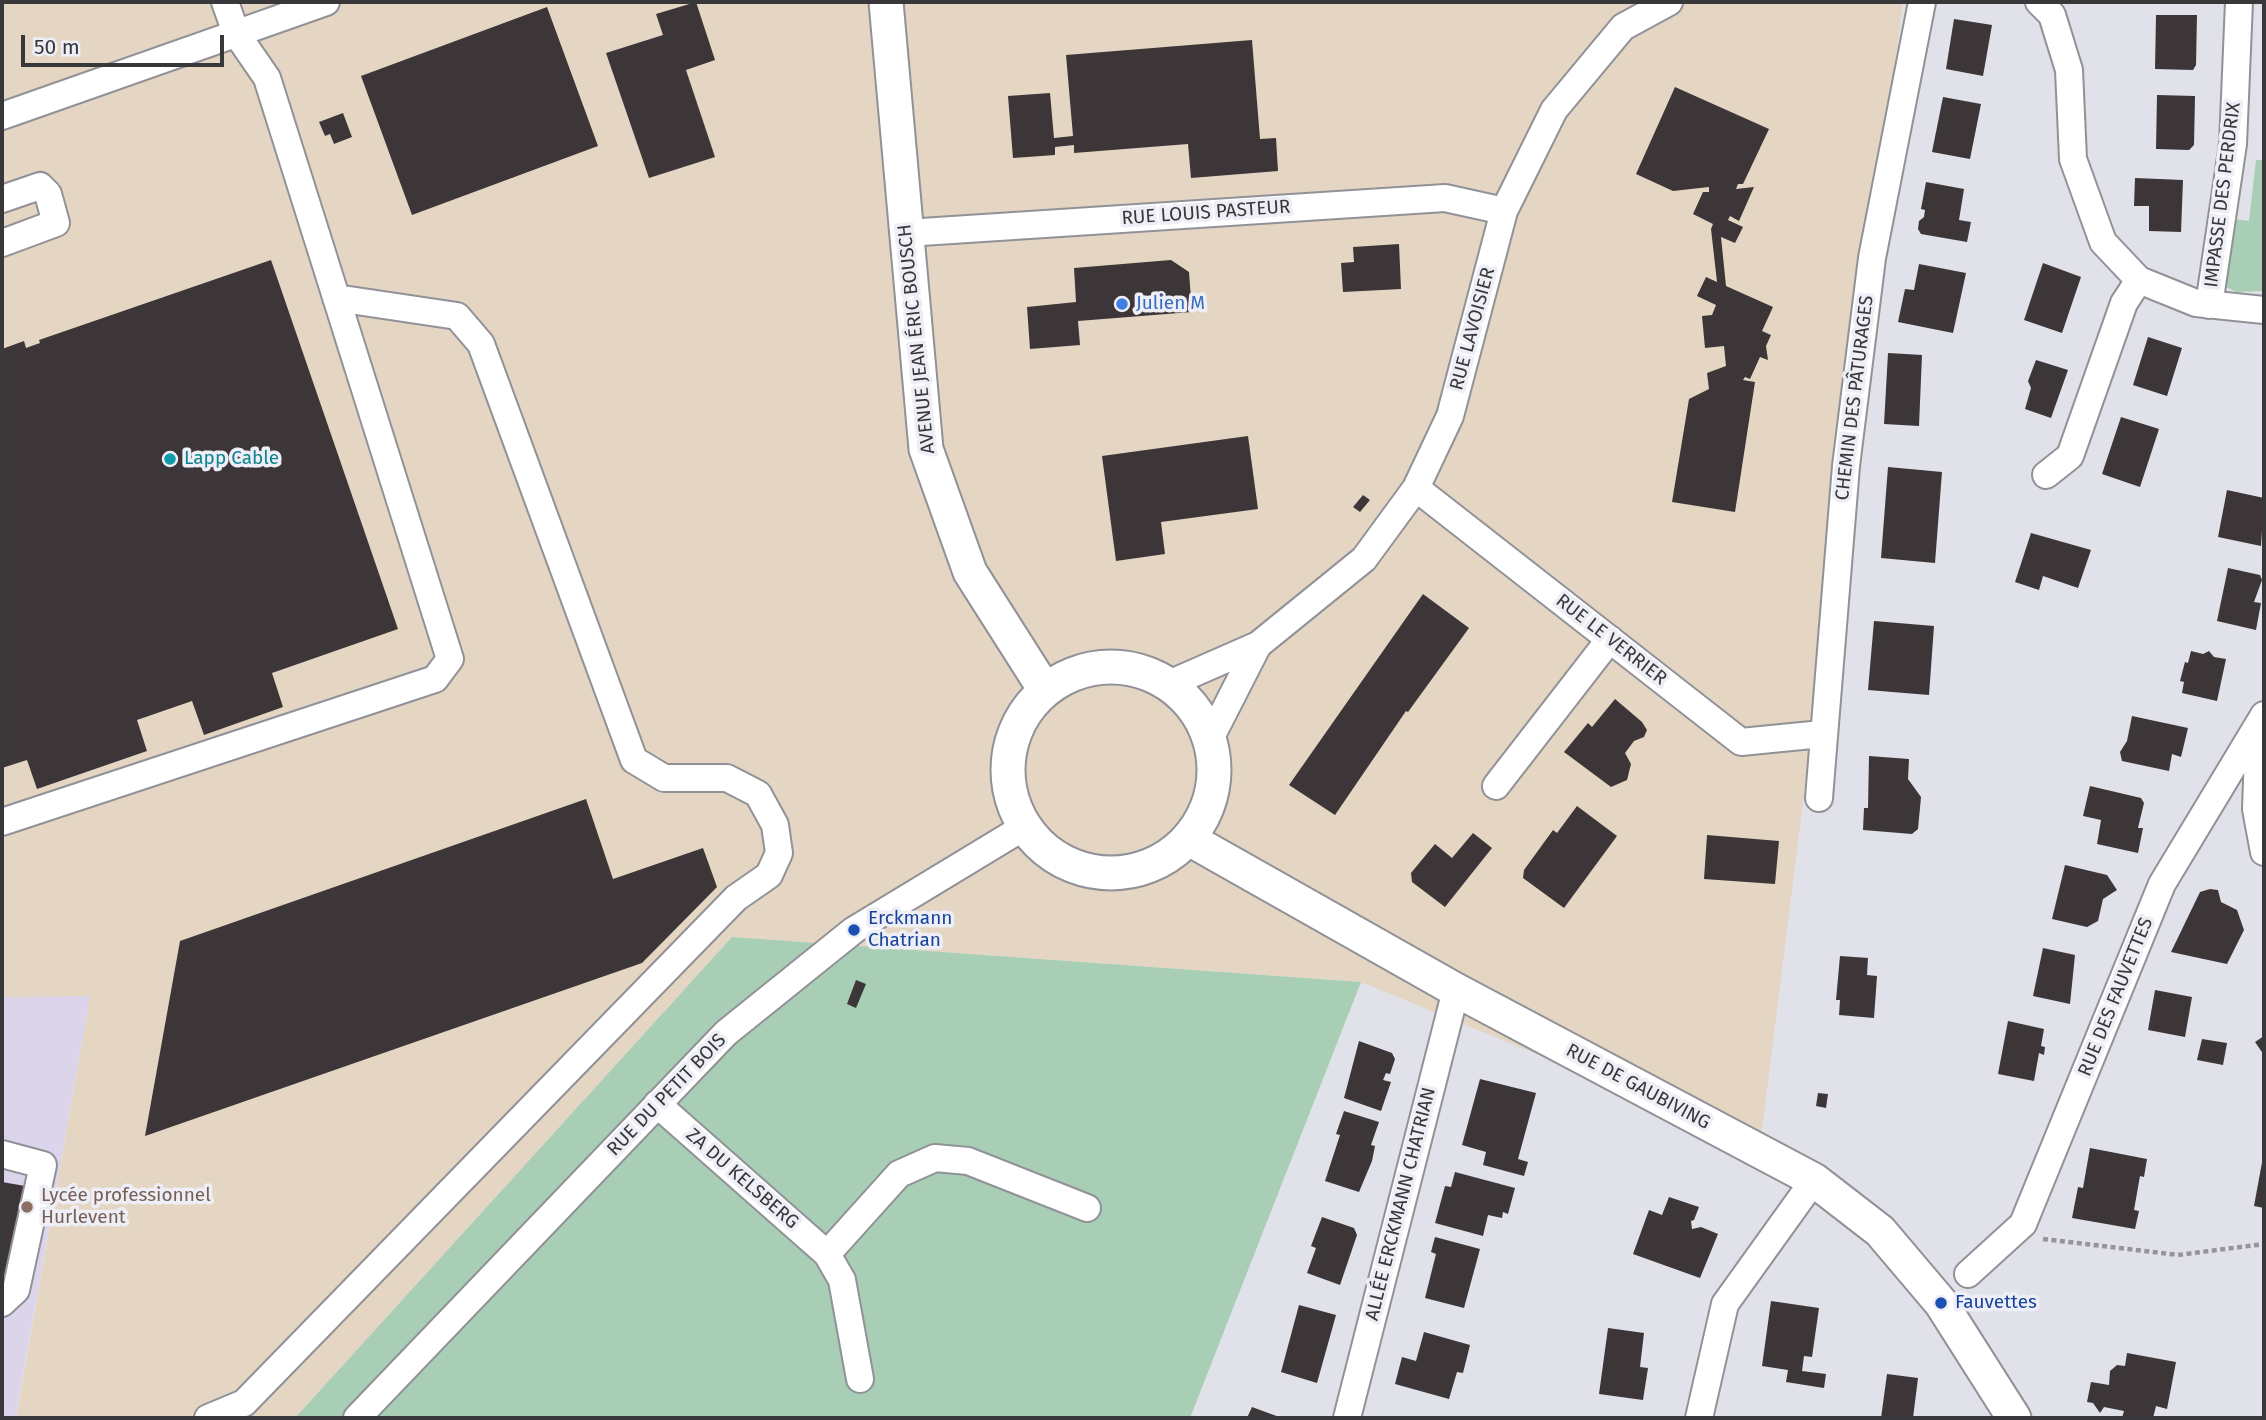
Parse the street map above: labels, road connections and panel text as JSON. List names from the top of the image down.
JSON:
{
  "streets": {
    "main road": ["AVENUE JEAN ÉRIC BOUSCH", "RUE DE GAUBIVING"],
    "street": [
      "IMPASSE DES PERDRIX",
      "RUE LOUIS PASTEUR",
      "RUE LAVOISIER",
      "CHEMIN DES PÂTURAGES",
      "RUE LE VERRIER",
      "RUE DES FAUVETTES",
      "RUE DU PETIT BOIS",
      "ZA DU KELSBERG",
      "ALLÉE ERCKMANN CHATRIAN"
    ]
  },
  "crossings": [
    ["RUE LOUIS PASTEUR", "RUE LAVOISIER"],
    ["RUE LOUIS PASTEUR", "AVENUE JEAN ÉRIC BOUSCH"],
    ["RUE LAVOISIER", "AVENUE JEAN ÉRIC BOUSCH"],
    ["RUE LAVOISIER", "RUE LE VERRIER"],
    ["RUE LAVOISIER", "RUE DE GAUBIVING"],
    ["RUE LAVOISIER", "RUE DU PETIT BOIS"],
    ["AVENUE JEAN ÉRIC BOUSCH", "RUE DE GAUBIVING"],
    ["AVENUE JEAN ÉRIC BOUSCH", "RUE DU PETIT BOIS"],
    ["CHEMIN DES PÂTURAGES", "RUE LE VERRIER"],
    ["RUE DE GAUBIVING", "RUE DU PETIT BOIS"],
    ["RUE DE GAUBIVING", "ALLÉE ERCKMANN CHATRIAN"],
    ["RUE DU PETIT BOIS", "ZA DU KELSBERG"]
  ],
  "places": [
    "Julien M",
    "Lapp Cable",
    "Erckmann Chatrian",
    "Lycée professionnel Hurlevent",
    "Fauvettes"
  ],
  "scale_bar": "50 m"
}
